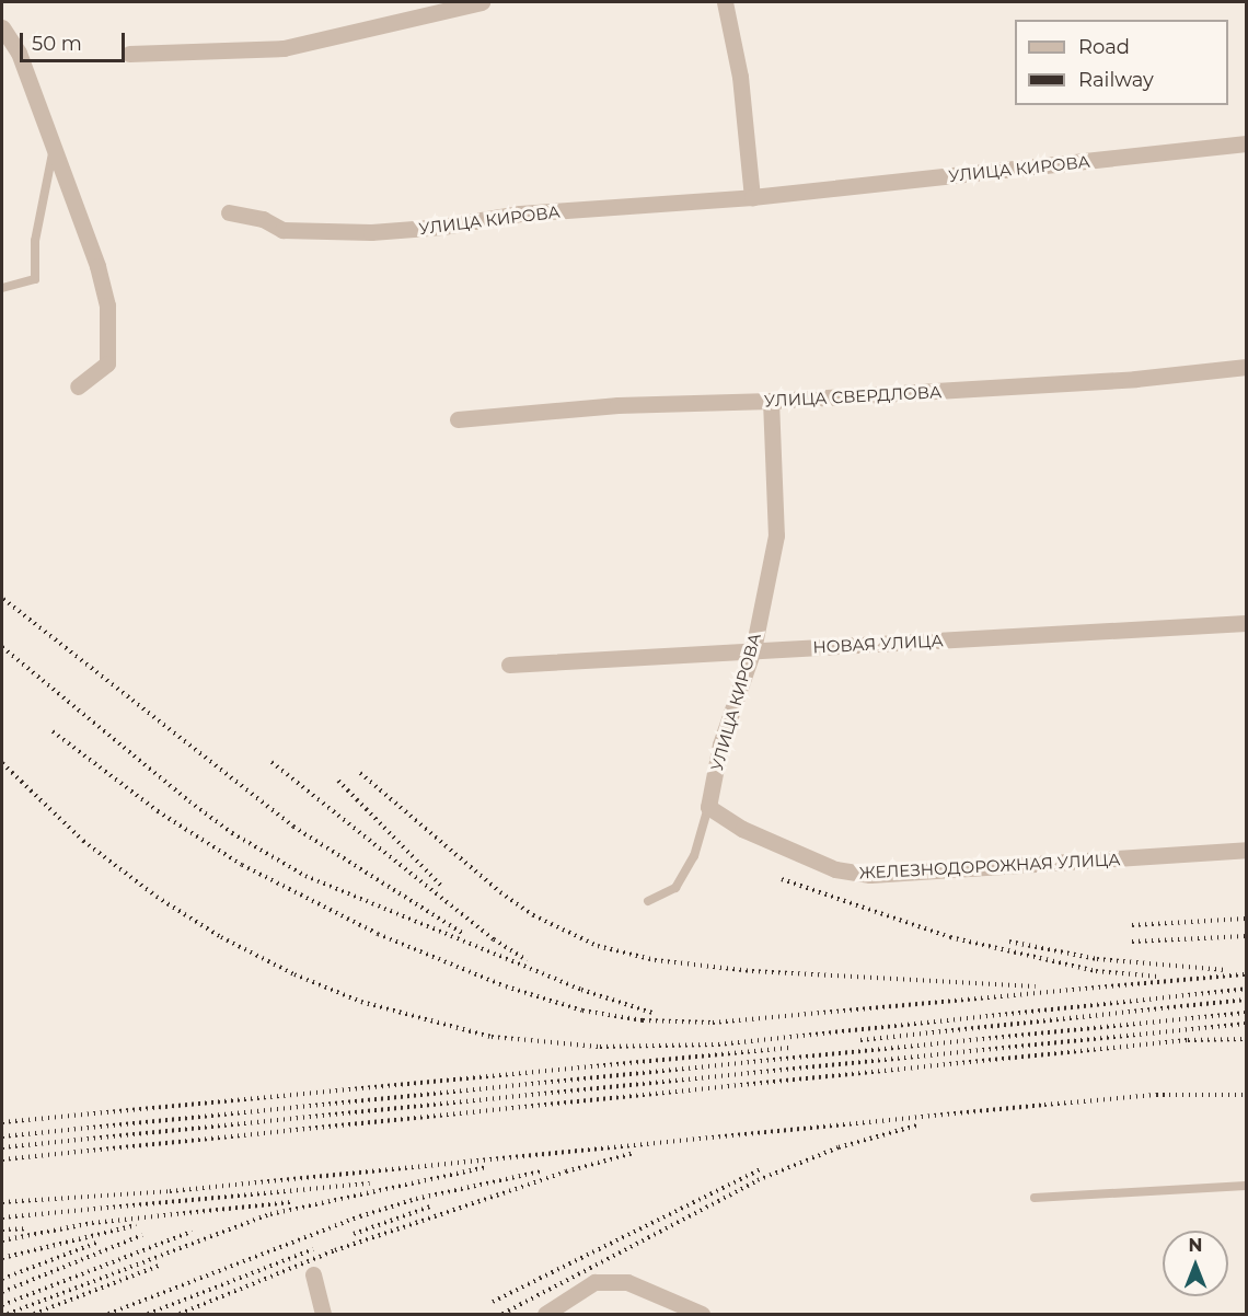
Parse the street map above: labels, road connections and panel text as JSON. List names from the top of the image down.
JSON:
{
  "streets": {
    "street": [
      "УЛИЦА КИРОВА",
      "УЛИЦА СВЕРДЛОВА",
      "НОВАЯ УЛИЦА",
      "ЖЕЛЕЗНОДОРОЖНАЯ УЛИЦА"
    ]
  },
  "crossings": [
    ["УЛИЦА КИРОВА", "УЛИЦА СВЕРДЛОВА"],
    ["УЛИЦА КИРОВА", "НОВАЯ УЛИЦА"],
    ["УЛИЦА КИРОВА", "ЖЕЛЕЗНОДОРОЖНАЯ УЛИЦА"]
  ],
  "legend": ["Road", "Railway"],
  "scale_bar": "50 m",
  "north": "top"
}
